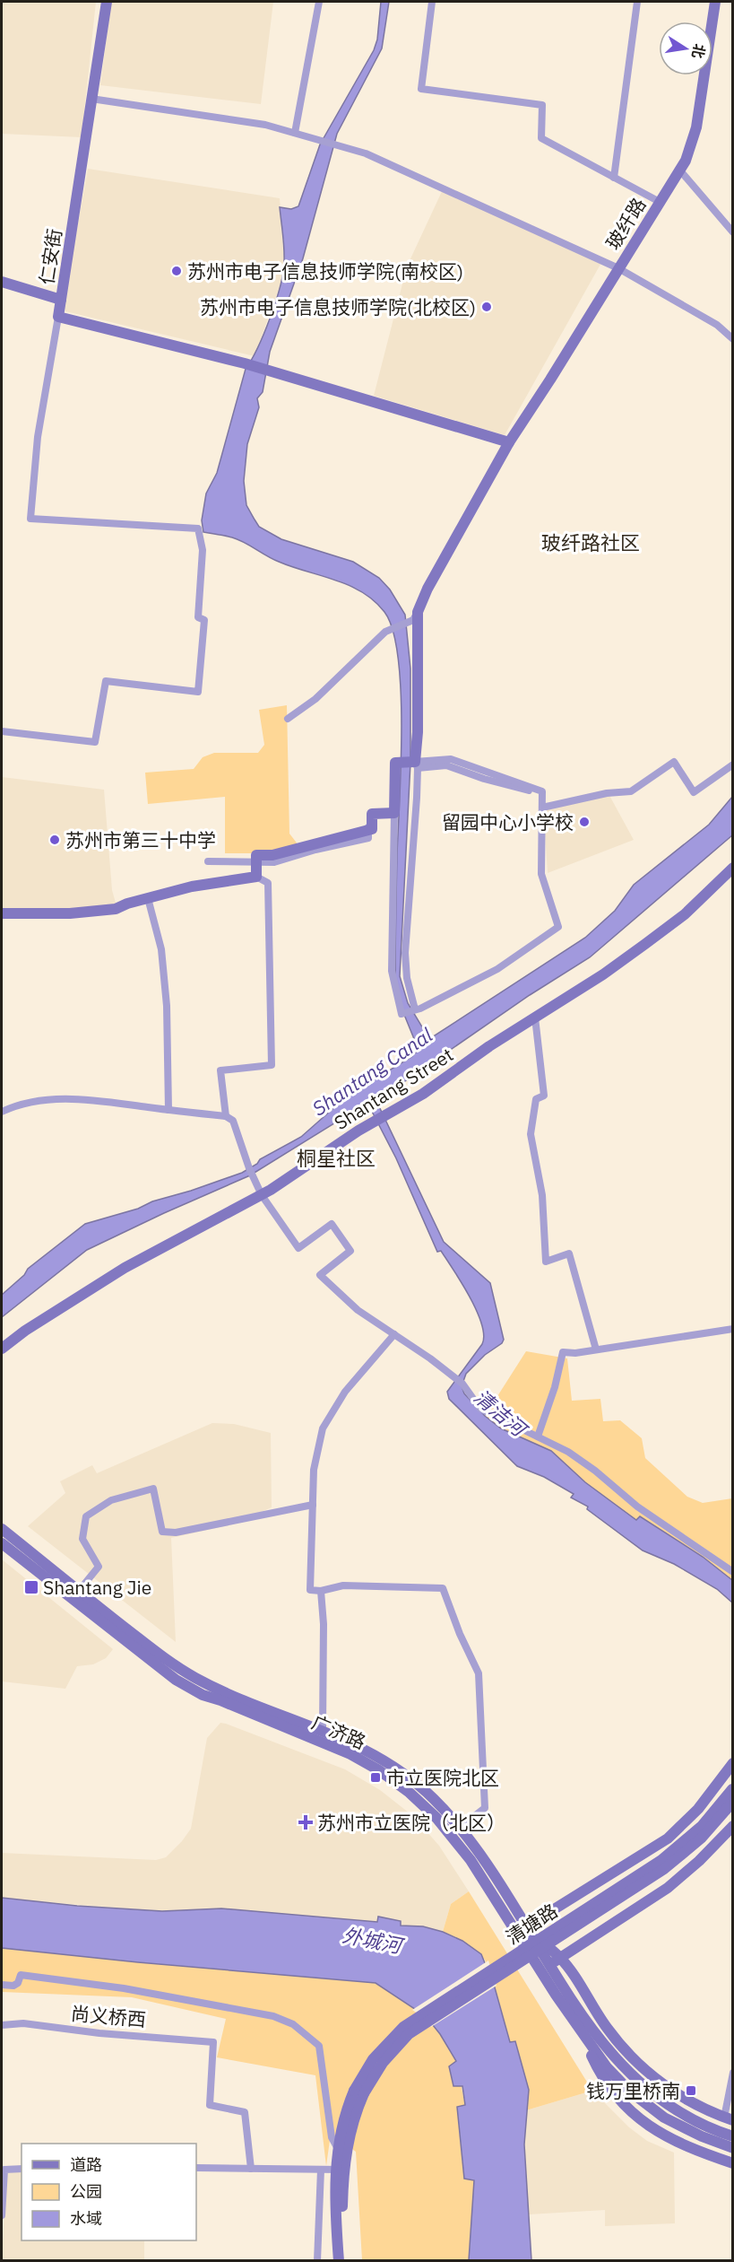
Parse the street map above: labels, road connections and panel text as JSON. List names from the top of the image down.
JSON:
{
  "streets": {
    "main road": [
      "玻纤路",
      "仁安街",
      "Shantang Street",
      "广济路",
      "清塘路"
    ],
    "street": ["尚义桥西"]
  },
  "districts": ["玻纤路社区", "桐星社区"],
  "water": ["Shantang Canal", "清洁河", "外城河"],
  "places": {
    "other": [
      "苏州市电子信息技师学院(南校区)",
      "苏州市电子信息技师学院(北校区)",
      "留园中心小学校",
      "苏州市第三十中学"
    ],
    "transit": ["Shantang Jie", "市立医院北区", "钱万里桥南"],
    "health": ["苏州市立医院（北区）"]
  },
  "legend": ["道路", "公园", "水域"],
  "north": "right"
}
